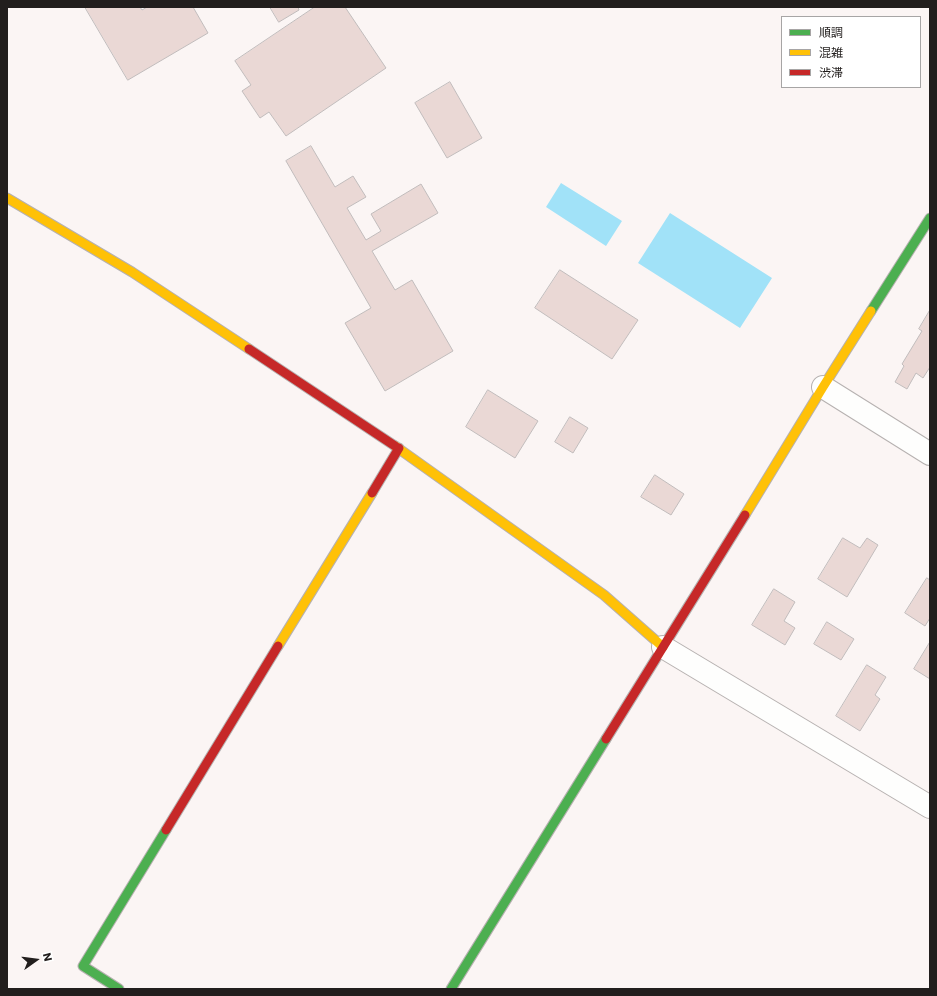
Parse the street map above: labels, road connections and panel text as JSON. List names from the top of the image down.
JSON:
{
  "legend": ["順調", "混雑", "渋滞"],
  "north": "right"
}
